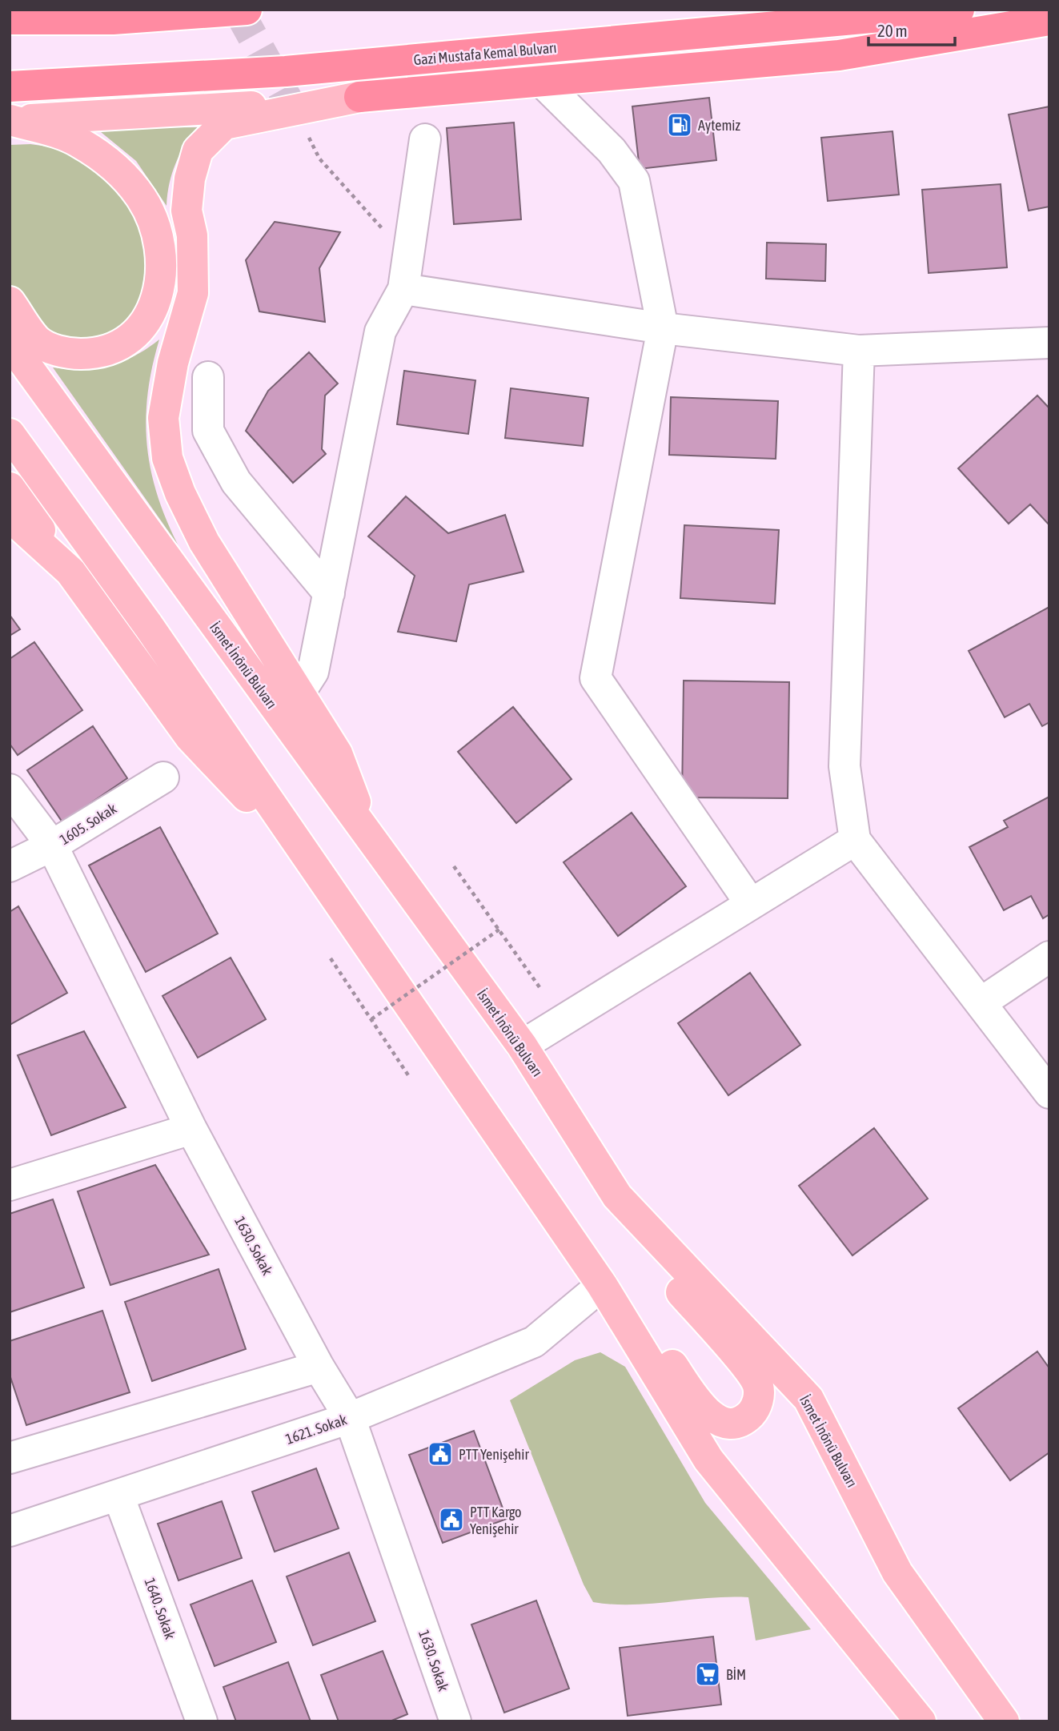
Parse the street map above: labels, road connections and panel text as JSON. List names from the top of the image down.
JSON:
{
  "streets": {
    "highway": ["Gazi Mustafa Kemal Bulvarı"],
    "main road": ["İsmet İnönü Bulvarı"],
    "street": [
      "1605. Sokak",
      "1630. Sokak",
      "1621. Sokak",
      "1640. Sokak"
    ]
  },
  "crossings": [
    ["1605. Sokak", "1630. Sokak"],
    ["1630. Sokak", "1621. Sokak"],
    ["1621. Sokak", "1640. Sokak"]
  ],
  "places": {
    "fuel station": ["Aytemiz"],
    "public building": ["PTT Yenişehir", "PTT Kargo Yenişehir"],
    "supermarket": ["BİM"]
  },
  "scale_bar": "20 m"
}
